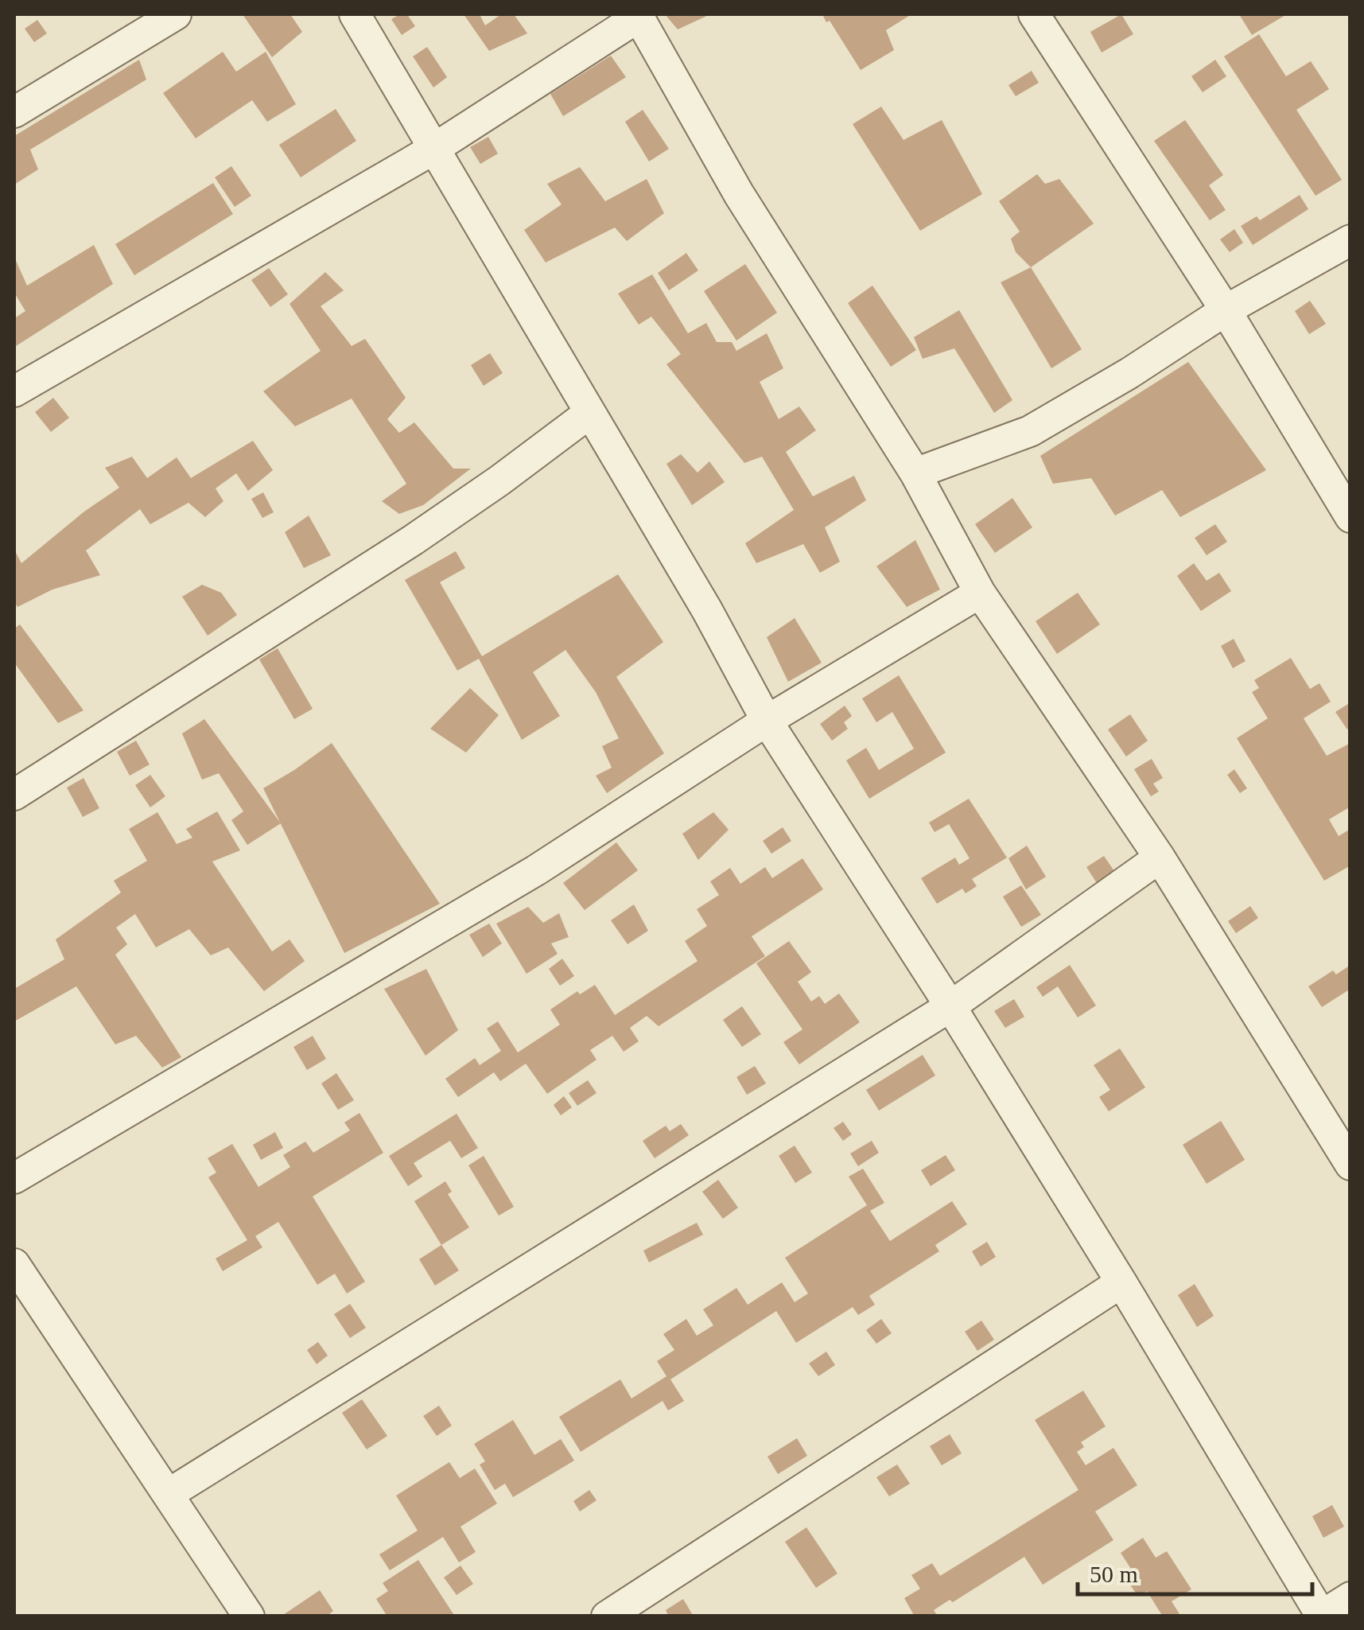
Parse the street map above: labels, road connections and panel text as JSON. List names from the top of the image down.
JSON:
{
  "scale_bar": "50 m"
}
